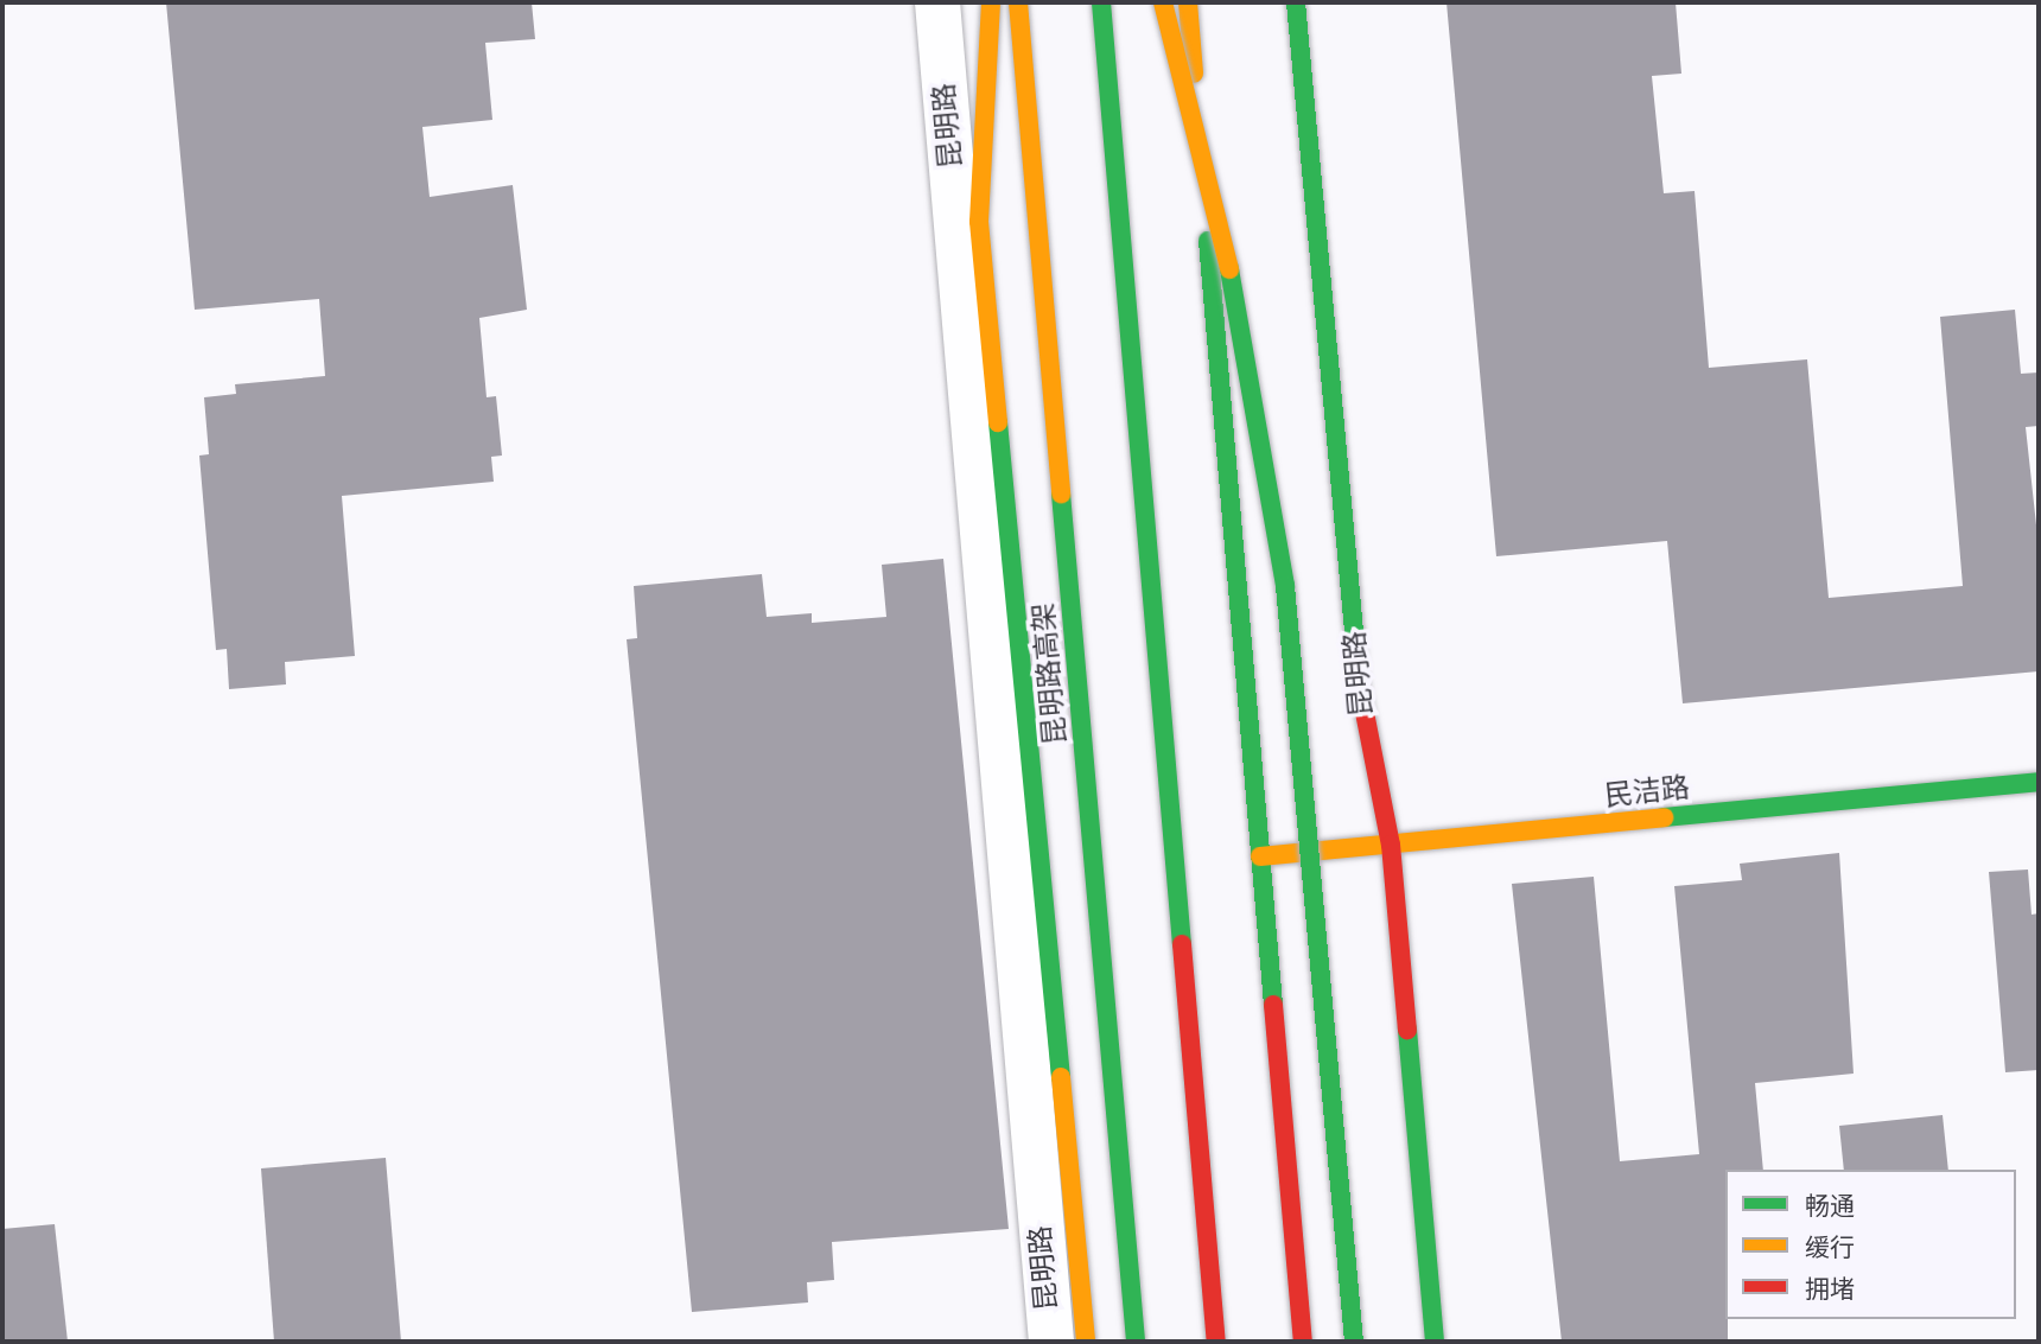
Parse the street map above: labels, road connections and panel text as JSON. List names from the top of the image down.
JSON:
{
  "streets": {
    "main road": ["昆明路", "昆明路高架", "民洁路"]
  },
  "crossings": [
    ["昆明路", "民洁路"]
  ],
  "legend": ["畅通", "缓行", "拥堵"]
}
